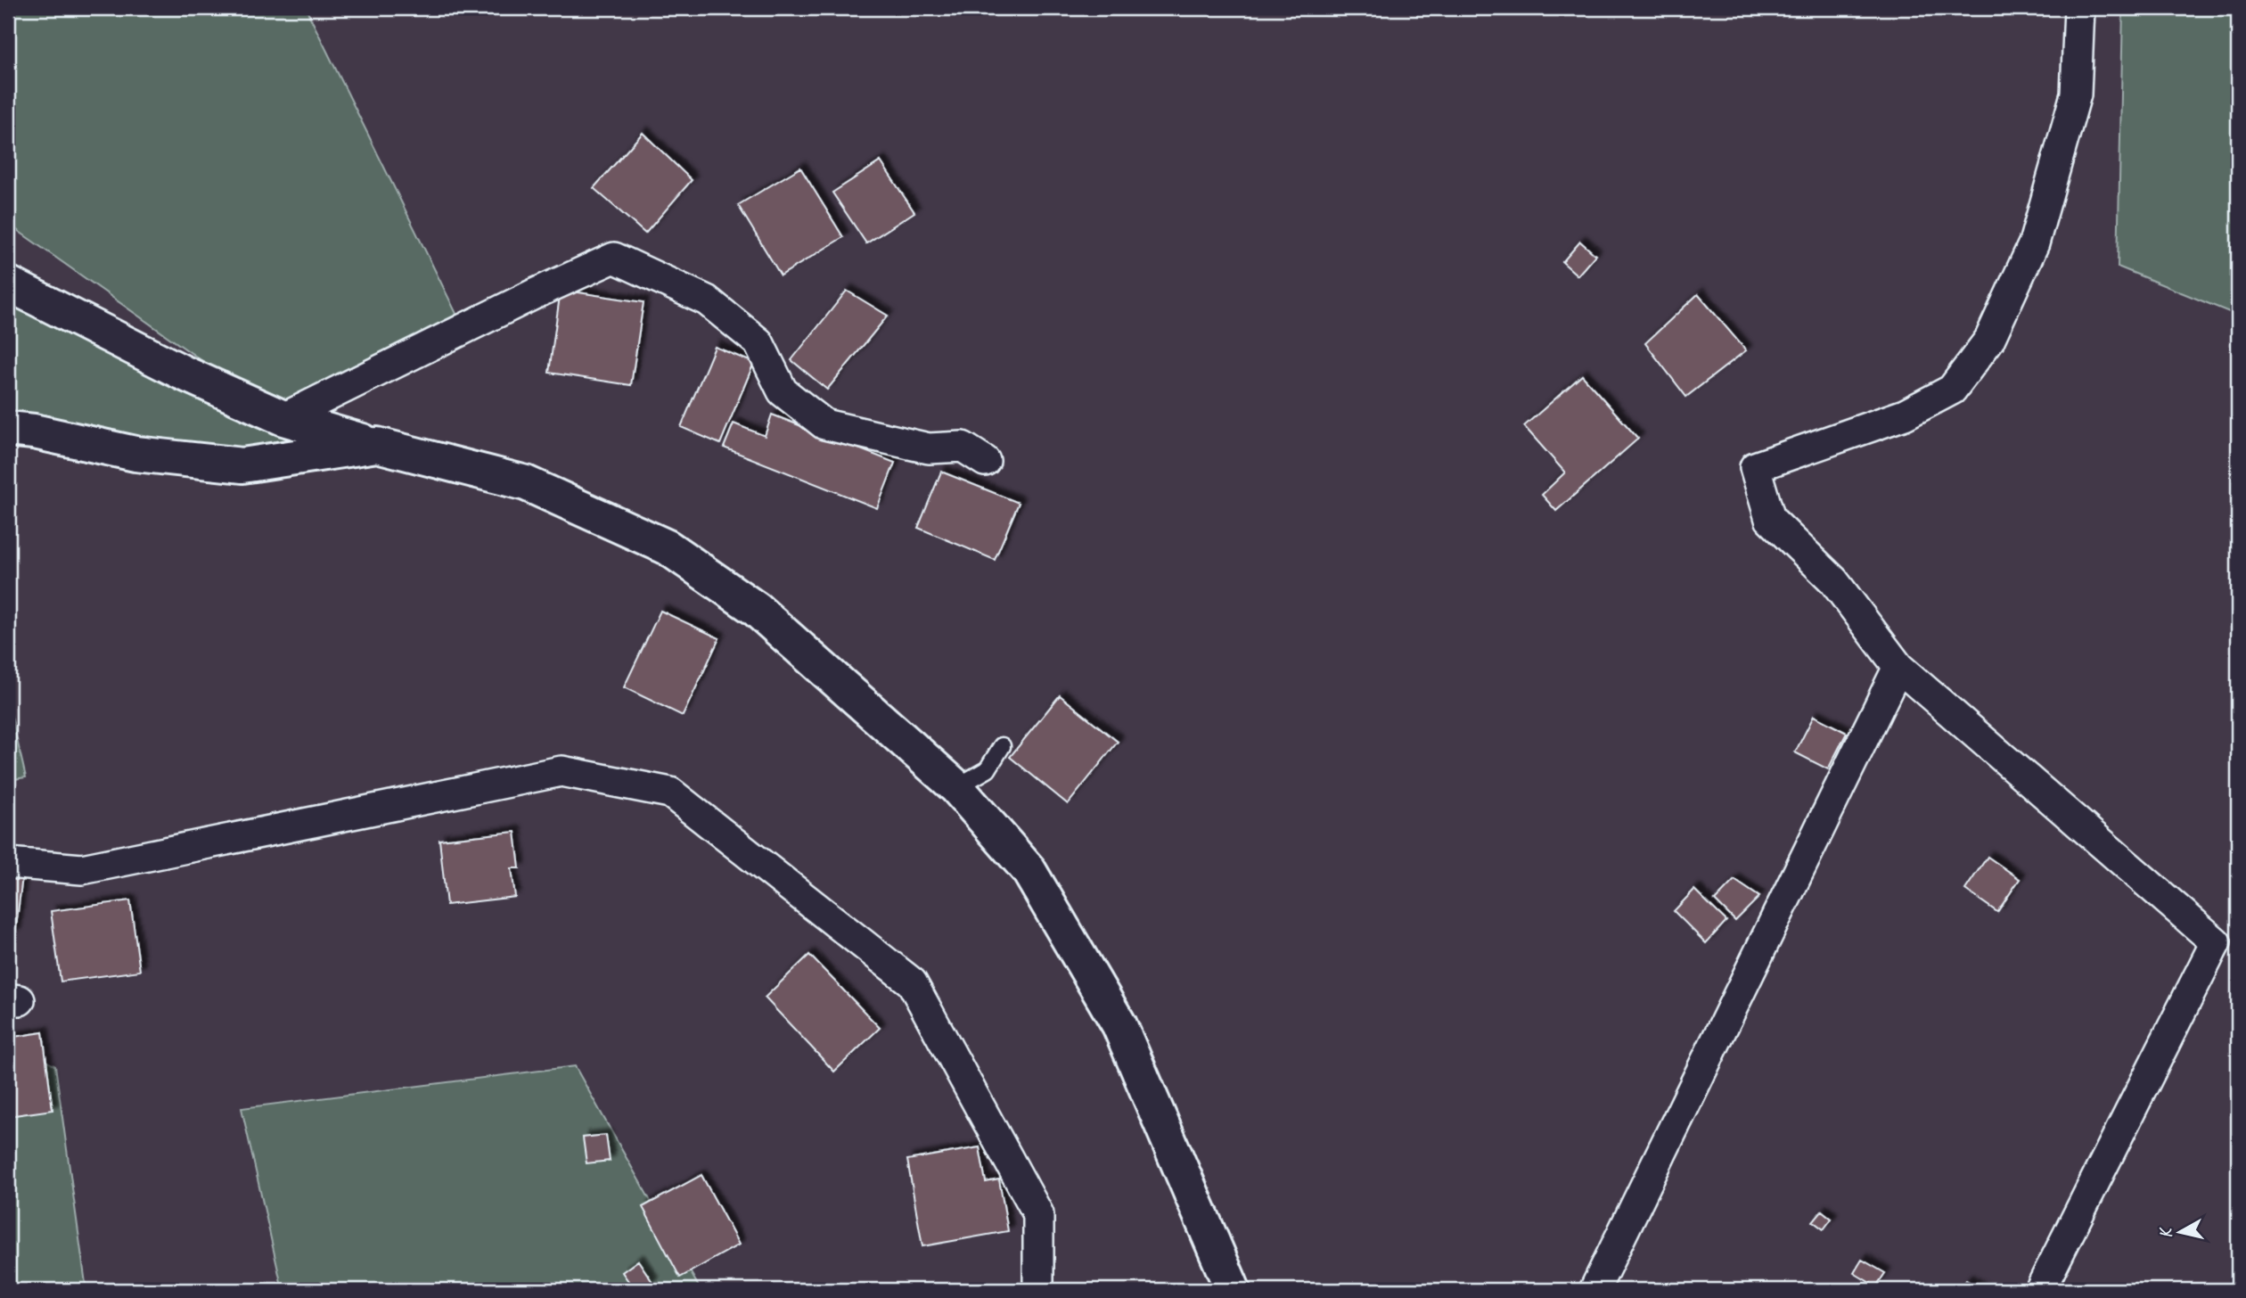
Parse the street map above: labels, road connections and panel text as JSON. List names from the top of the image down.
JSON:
{
  "north": "left"
}
